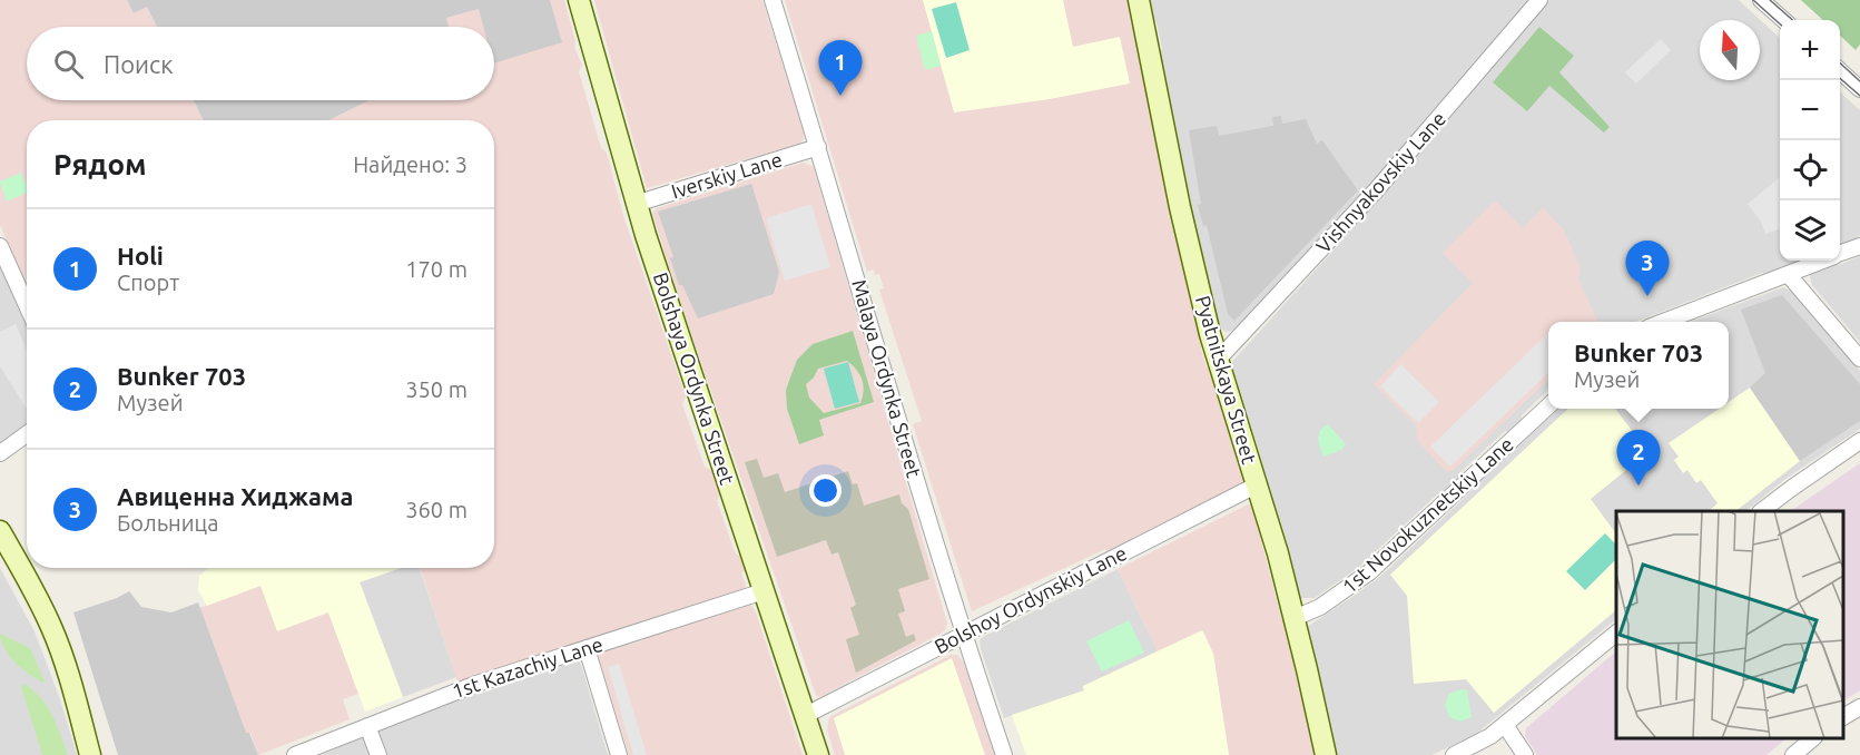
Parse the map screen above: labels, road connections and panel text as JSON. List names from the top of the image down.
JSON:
{
  "streets": {
    "main road": ["Bolshaya Ordynka Street", "Pyatnitskaya Street"],
    "street": [
      "Iverskiy Lane",
      "Vishnyakovskiy Lane",
      "Malaya Ordynka Street",
      "1st Novokuznetskiy Lane",
      "Bolshoy Ordynskiy Lane",
      "1st Kazachiy Lane"
    ]
  },
  "crossings": [
    ["Iverskiy Lane", "Bolshaya Ordynka Street"],
    ["Iverskiy Lane", "Malaya Ordynka Street"],
    ["Vishnyakovskiy Lane", "Pyatnitskaya Street"],
    ["Bolshaya Ordynka Street", "Bolshoy Ordynskiy Lane"],
    ["Bolshaya Ordynka Street", "1st Kazachiy Lane"],
    ["Malaya Ordynka Street", "Bolshoy Ordynskiy Lane"],
    ["Pyatnitskaya Street", "1st Novokuznetskiy Lane"],
    ["Pyatnitskaya Street", "Bolshoy Ordynskiy Lane"]
  ],
  "north": "top",
  "page": {
    "map_buttons": ["+", "−"],
    "search": "Поиск",
    "pins": ["1", "3", "2"],
    "heading": ["Рядом", "Найдено: 3"],
    "list": [
      {
        "mark": "1",
        "name": "Holi",
        "note": "Спорт",
        "value": "170 m"
      },
      {
        "mark": "2",
        "name": "Bunker 703",
        "note": "Музей",
        "value": "350 m"
      },
      {
        "mark": "3",
        "name": "Авиценна Хиджама",
        "note": "Больница",
        "value": "360 m"
      }
    ],
    "popup": ["Bunker 703", "Музей"]
  }
}
